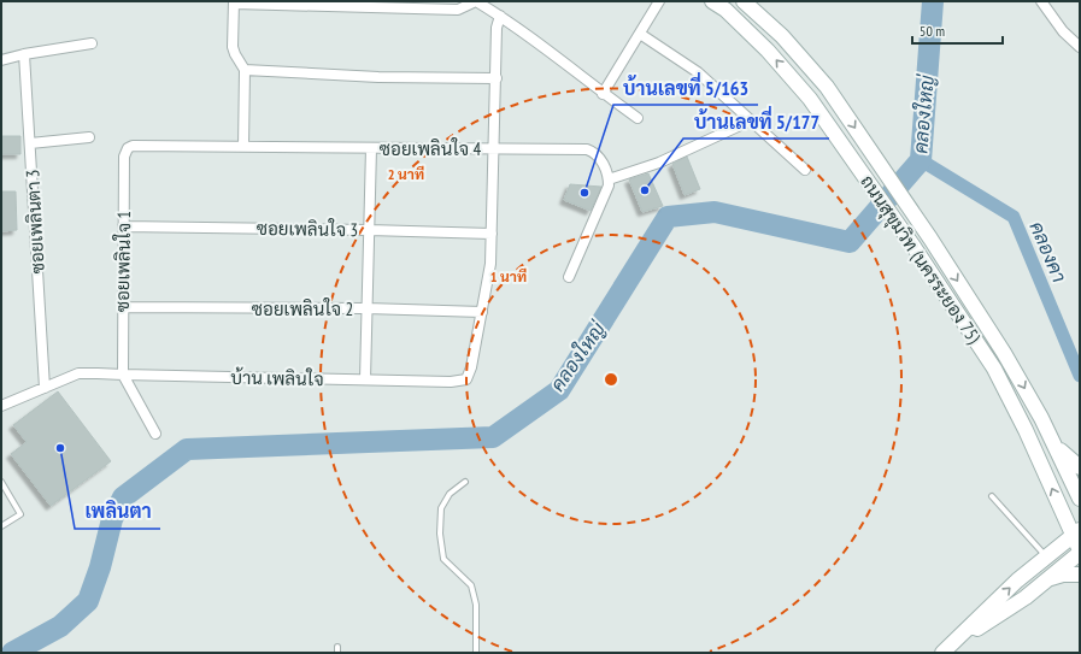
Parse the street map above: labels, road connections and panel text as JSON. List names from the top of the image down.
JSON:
{
  "streets": {
    "street": [
      "ซอยเพลินใจ 4",
      "ซอยเพลินตา 3",
      "ซอยเพลินใจ 3",
      "ถนนสุขุมวิท (นครระยอง 75)",
      "ซอยเพลินใจ 1",
      "ซอยเพลินใจ 2",
      "บ้าน เพลินใจ"
    ]
  },
  "crossings": [
    ["ซอยเพลินใจ 4", "ซอยเพลินใจ 1"],
    ["ซอยเพลินตา 3", "บ้าน เพลินใจ"],
    ["ซอยเพลินใจ 3", "ซอยเพลินใจ 1"],
    ["ซอยเพลินใจ 1", "ซอยเพลินใจ 2"],
    ["ซอยเพลินใจ 1", "บ้าน เพลินใจ"],
    ["ซอยเพลินใจ 2", "บ้าน เพลินใจ"]
  ],
  "water": ["คลองใหญ่", "คลองคา"],
  "places": ["บ้านเลขที่ 5/177", "บ้านเลขที่ 5/163", "เพลินตา"],
  "scale_bar": "50 m",
  "rings": ["2 นาที", "1 นาที"]
}
